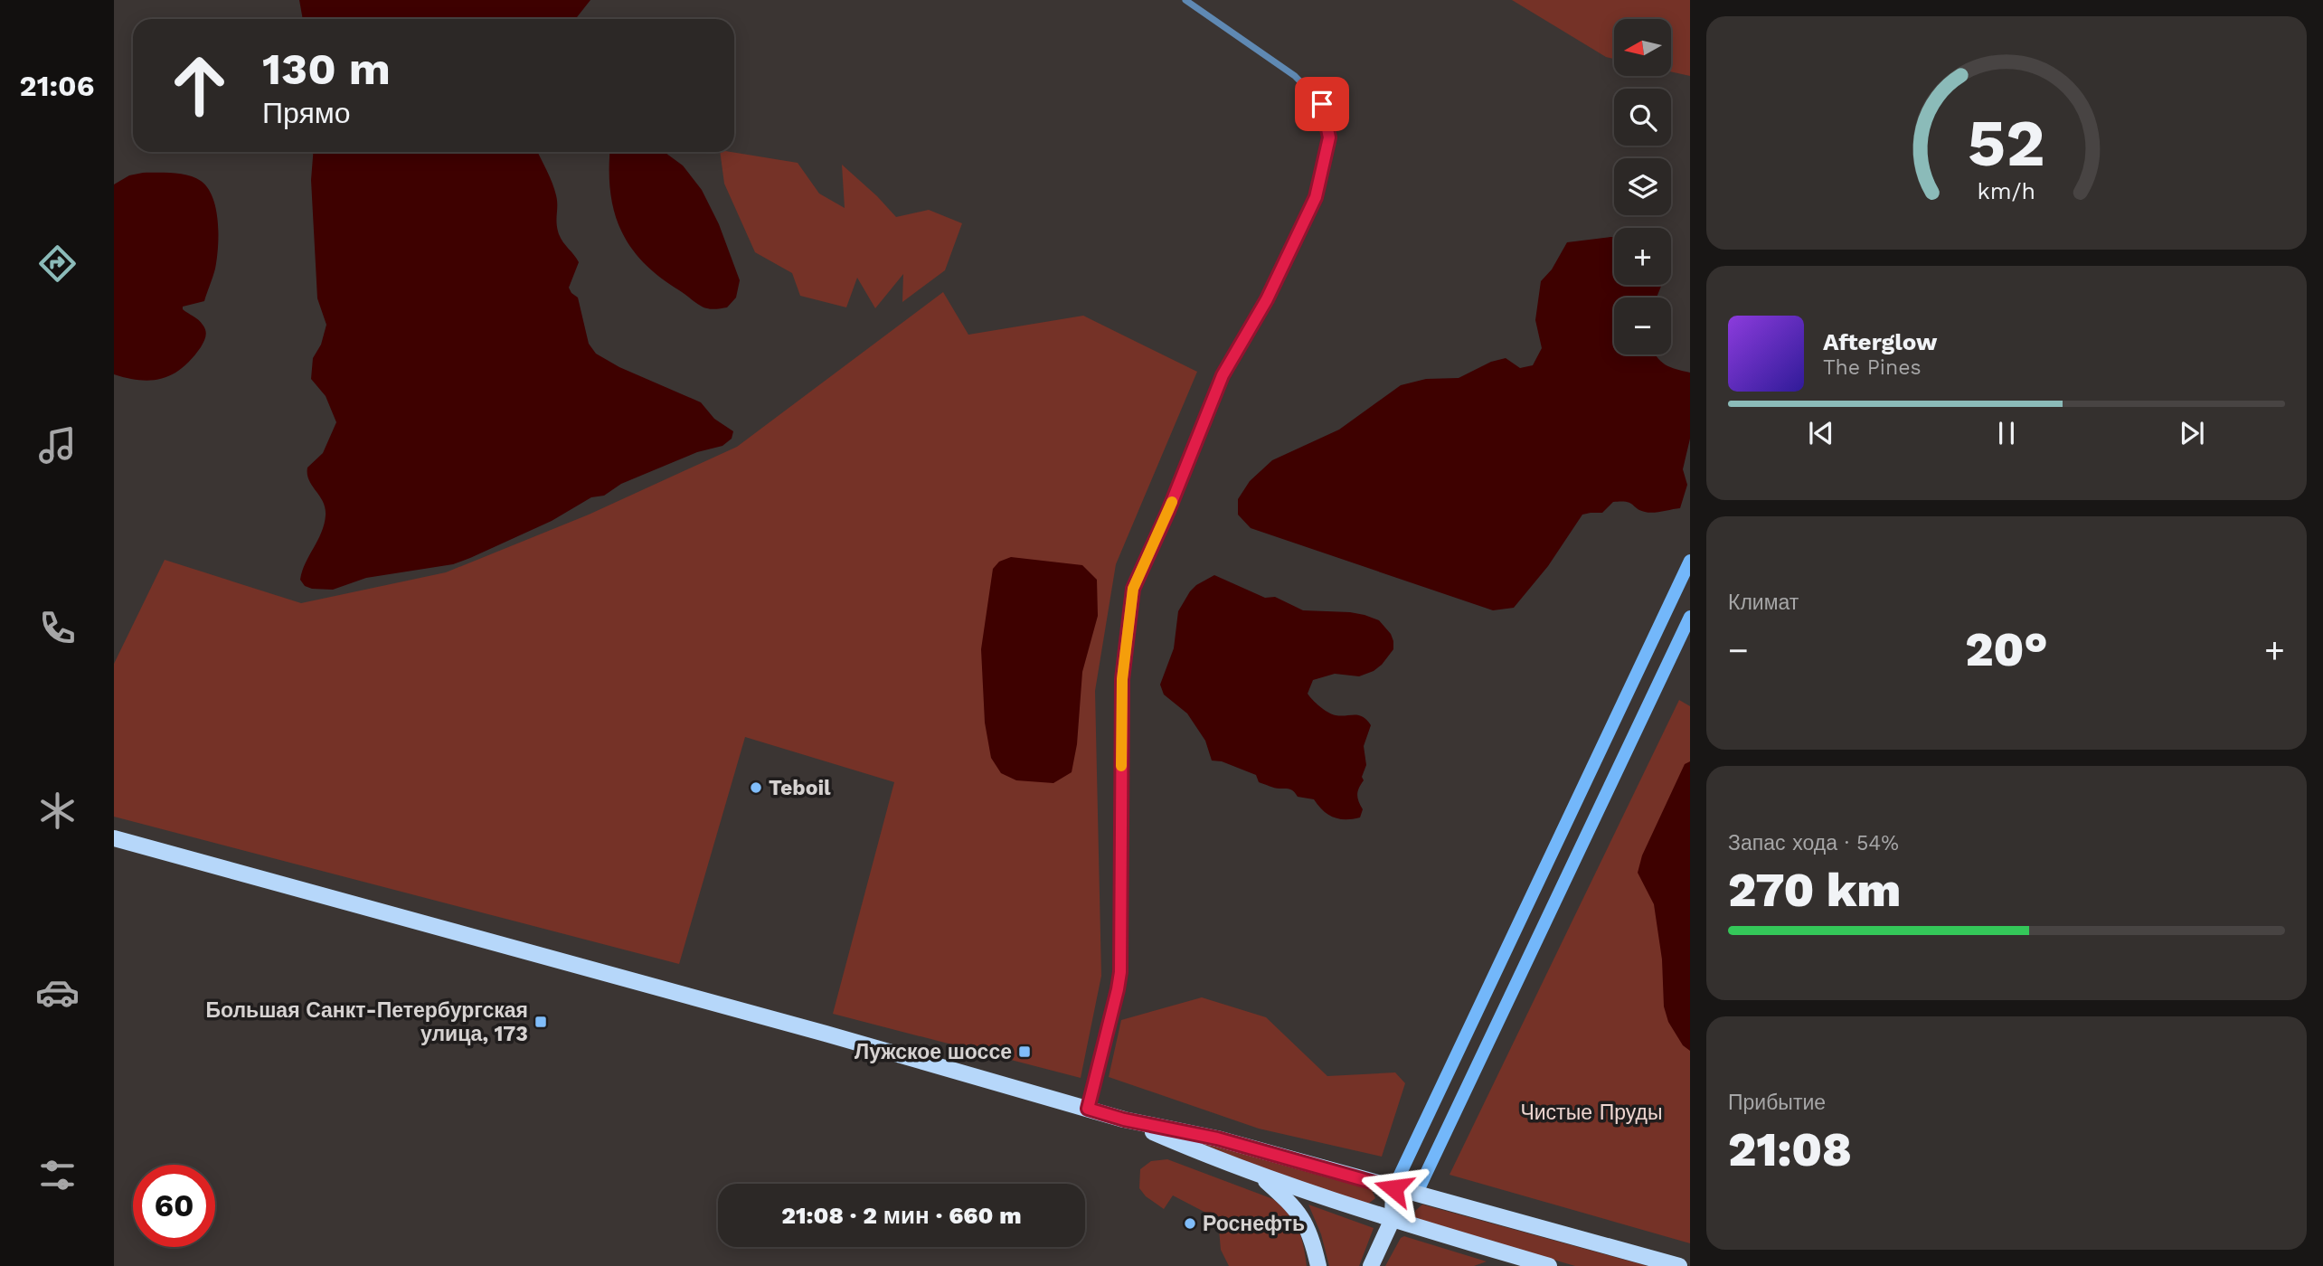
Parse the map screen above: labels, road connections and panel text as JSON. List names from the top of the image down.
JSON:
{
  "parks": ["Чистые Пруды"],
  "places": {
    "other": ["Teboil", "Роснефть"],
    "transit": ["Большая Санкт-Петербургская улица, 173", "Лужское шоссе"]
  },
  "north": "left",
  "page": {
    "tabs": "21:06",
    "map_buttons": ["+", "−"],
    "turn": ["130 m", "Прямо"],
    "song": ["Afterglow", "The Pines"],
    "tile": [
      "Климат",
      ["Запас хода · 54%", "270 km"],
      ["Прибытие", "21:08"]
    ],
    "heat": ["−", "20°", "+"],
    "limit": "60",
    "trip": "21:08 · 2 мин · 660 m",
    "gauge": ["52", "km/h"]
  }
}
